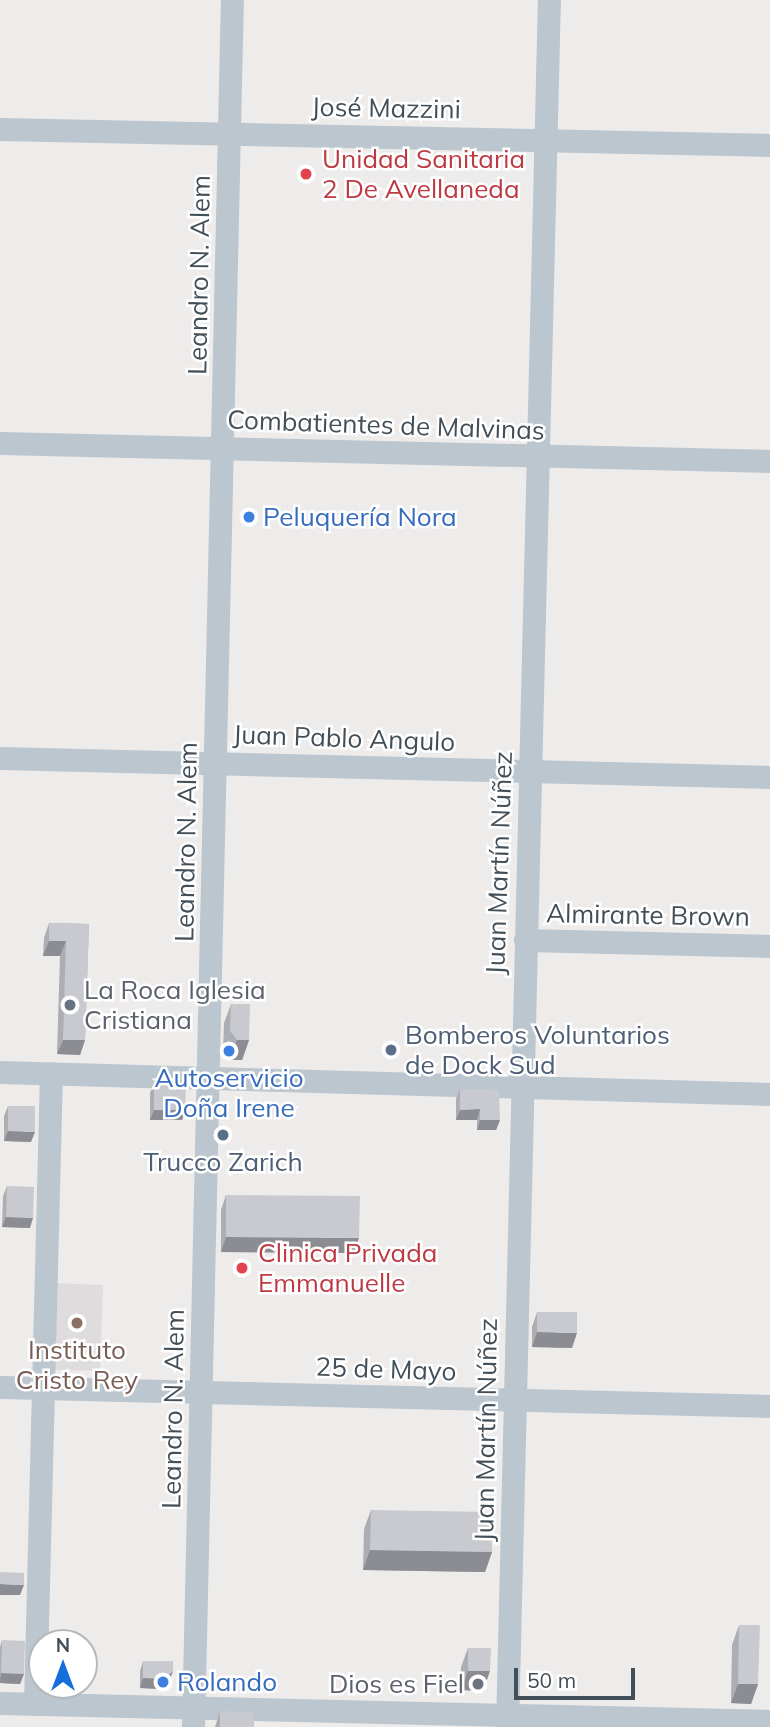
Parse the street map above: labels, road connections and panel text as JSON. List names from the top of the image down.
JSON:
{
  "streets": {
    "street": [
      "José Mazzini",
      "Leandro N. Alem",
      "Combatientes de Malvinas",
      "Juan Pablo Angulo",
      "Juan Martín Núñez",
      "Almirante Brown",
      "25 de Mayo"
    ]
  },
  "crossings": [
    ["José Mazzini", "Leandro N. Alem"],
    ["José Mazzini", "Juan Martín Núñez"],
    ["Leandro N. Alem", "Combatientes de Malvinas"],
    ["Leandro N. Alem", "Juan Pablo Angulo"],
    ["Leandro N. Alem", "25 de Mayo"],
    ["Combatientes de Malvinas", "Juan Martín Núñez"],
    ["Juan Pablo Angulo", "Juan Martín Núñez"],
    ["Juan Martín Núñez", "Almirante Brown"],
    ["Juan Martín Núñez", "25 de Mayo"]
  ],
  "places": [
    "Unidad Sanitaria 2 De Avellaneda",
    "Peluquería Nora",
    "La Roca Iglesia Cristiana",
    "Bomberos Voluntarios de Dock Sud",
    "Autoservicio Doña Irene",
    "Trucco Zarich",
    "Clinica Privada Emmanuelle",
    "Instituto Cristo Rey",
    "Rolando",
    "Dios es Fiel"
  ],
  "scale_bar": "50 m",
  "north": "top"
}
